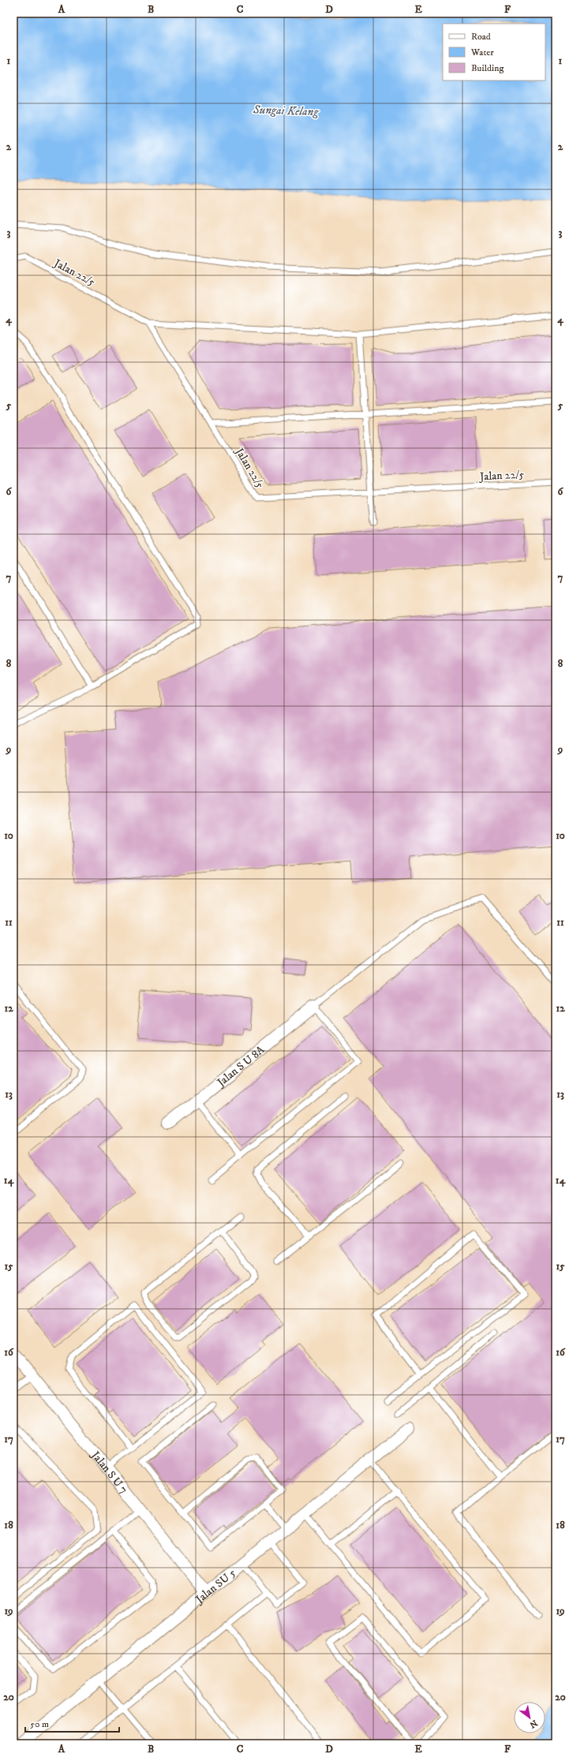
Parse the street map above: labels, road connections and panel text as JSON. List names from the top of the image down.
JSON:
{
  "streets": {
    "street": ["Jalan S U 8A", "Jalan S U 7", "Jalan SU 5"],
    "lane": ["Jalan 22/5"]
  },
  "crossings": [
    ["Jalan S U 7", "Jalan SU 5"]
  ],
  "water": ["Sungai Kelang"],
  "legend": ["Road", "Water", "Building"],
  "scale_bar": "50 m",
  "north": "bottom right",
  "grid": {
    "columns": [
      "A",
      "B",
      "C",
      "D",
      "E",
      "F"
    ],
    "rows": [
      "1",
      "2",
      "3",
      "4",
      "5",
      "6",
      "7",
      "8",
      "9",
      "10",
      "11",
      "12",
      "13",
      "14",
      "15",
      "16",
      "17",
      "18",
      "19",
      "20"
    ]
  }
}
